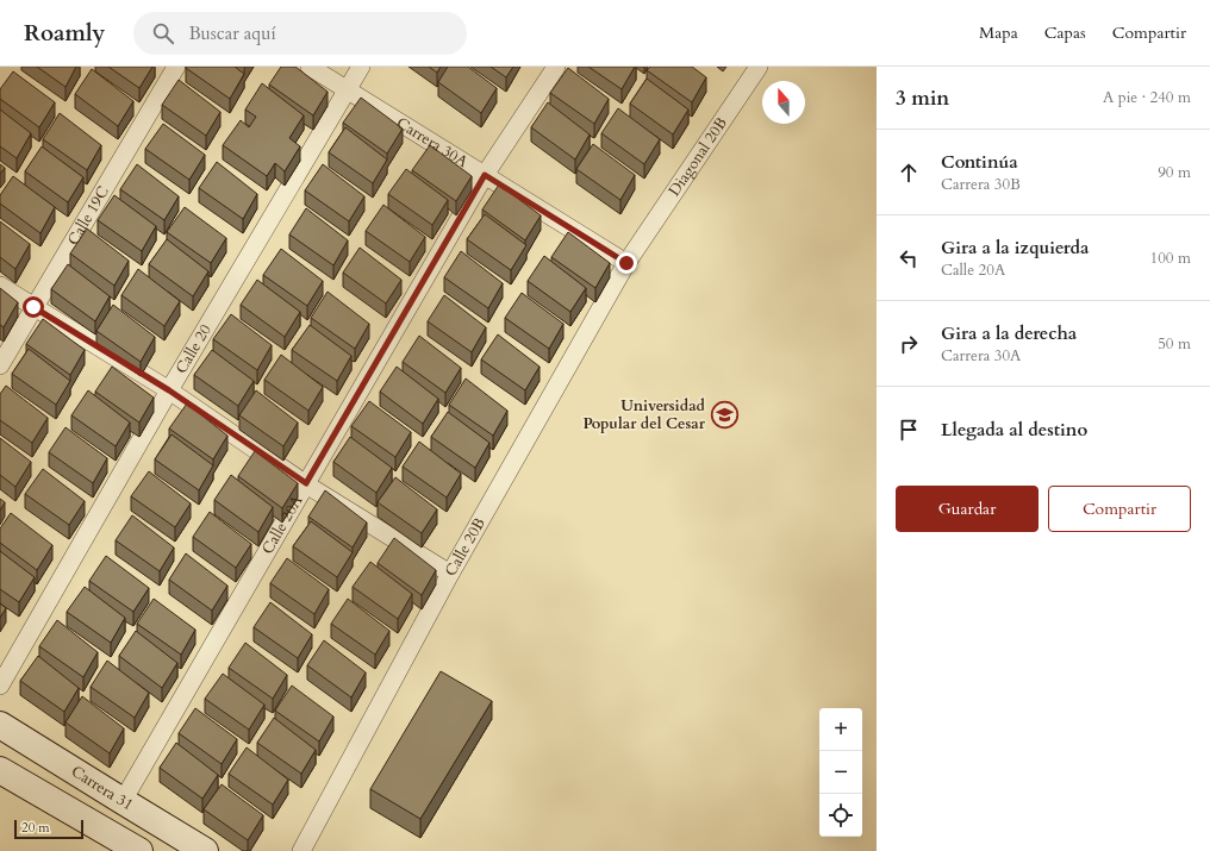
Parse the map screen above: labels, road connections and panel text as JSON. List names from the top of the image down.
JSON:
{
  "streets": {
    "main road": ["Carrera 31"],
    "street": [
      "Carrera 30A",
      "Diagonal 20B",
      "Calle 19C",
      "Calle 20",
      "Calle 20A",
      "Calle 20B"
    ]
  },
  "crossings": [
    ["Carrera 30A", "Calle 20"],
    ["Carrera 30A", "Calle 20A"],
    ["Carrera 30A", "Calle 20B"],
    ["Diagonal 20B", "Calle 20B"],
    ["Calle 20A", "Carrera 31"]
  ],
  "places": {
    "school or university": ["Universidad Popular del Cesar"]
  },
  "scale_bar": "20 m",
  "north": "top",
  "page": {
    "header": "Roamly",
    "search": "Buscar aquí",
    "nav": ["Mapa", "Capas", "Compartir"],
    "heading": ["3 min", "A pie · 240 m"],
    "list": [
      ["Continúa", "Carrera 30B", "90 m"],
      ["Gira a la izquierda", "Calle 20A", "100 m"],
      ["Gira a la derecha", "Carrera 30A", "50 m"],
      "Llegada al destino"
    ],
    "buttons": ["Guardar", "Compartir"],
    "map_buttons": ["+", "−"],
    "scale": "20 m"
  }
}
